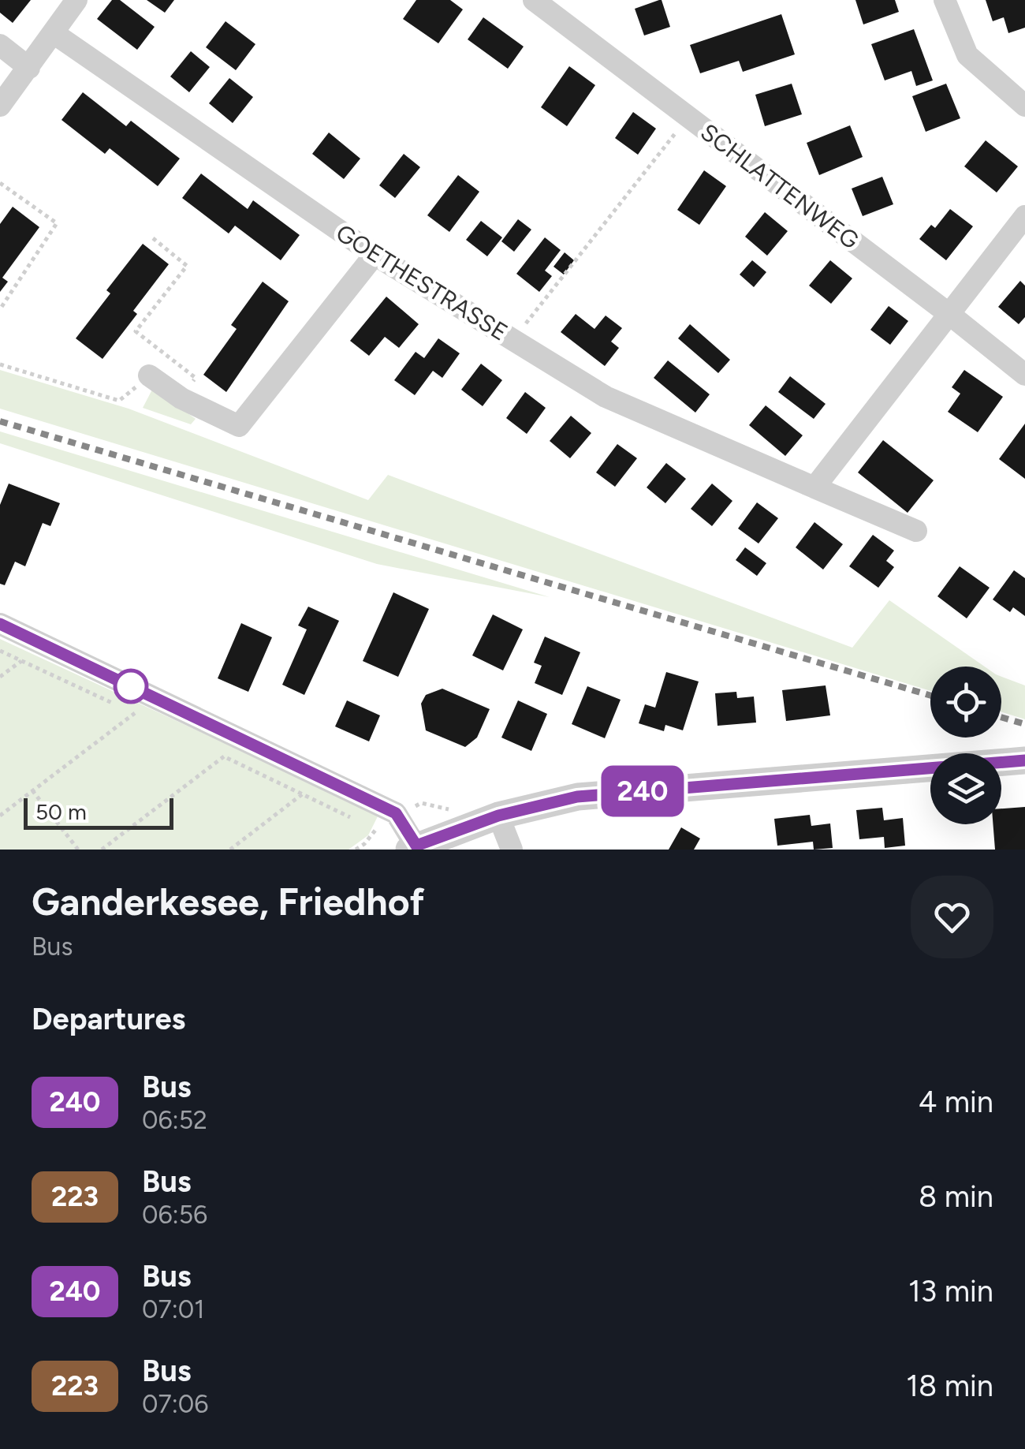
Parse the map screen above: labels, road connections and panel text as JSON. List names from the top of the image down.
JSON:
{
  "streets": {
    "street": ["SCHLATTENWEG", "GOETHESTRASSE"]
  },
  "lines": ["bus line 240"],
  "scale_bar": "50 m",
  "page": {
    "on_map": "240",
    "scale": "50 m",
    "heading": [
      ["Ganderkesee, Friedhof", "Bus"],
      "Departures"
    ],
    "list": [
      {
        "mark": "240",
        "name": "Bus",
        "note": "06:52",
        "value": "4 min"
      },
      {
        "mark": "223",
        "name": "Bus",
        "note": "06:56",
        "value": "8 min"
      },
      {
        "mark": "240",
        "name": "Bus",
        "note": "07:01",
        "value": "13 min"
      },
      {
        "mark": "223",
        "name": "Bus",
        "note": "07:06",
        "value": "18 min"
      }
    ]
  }
}
